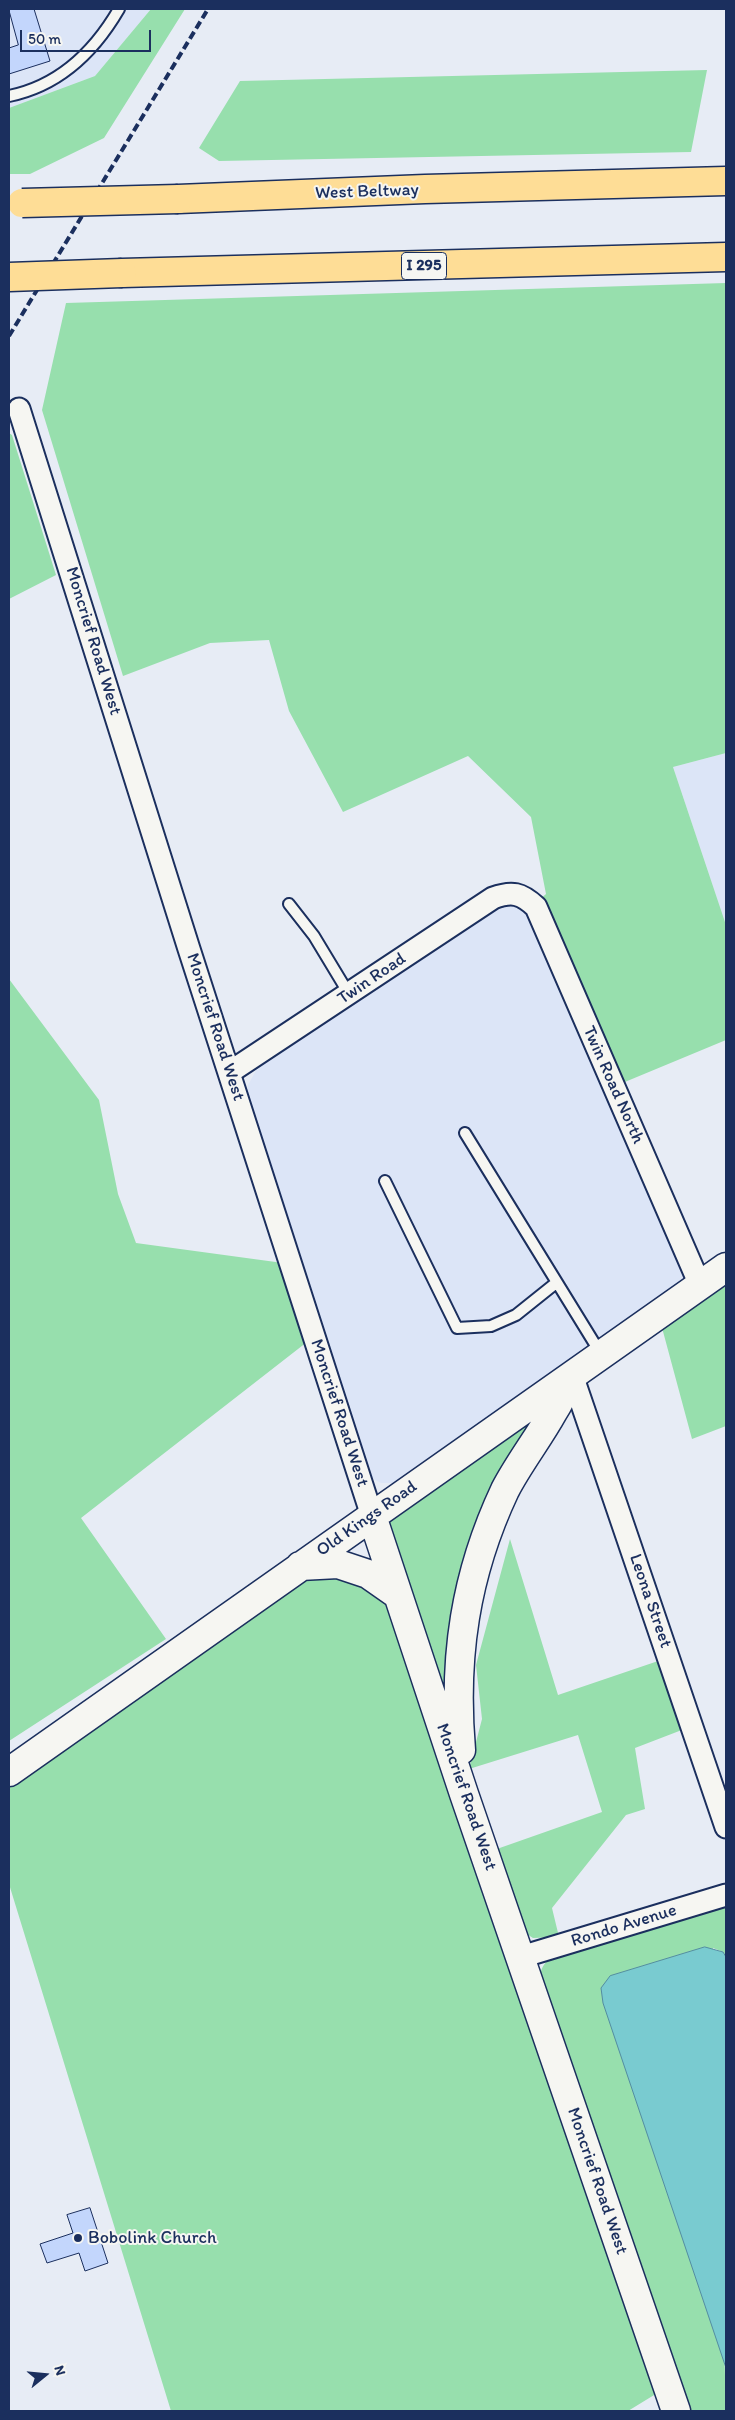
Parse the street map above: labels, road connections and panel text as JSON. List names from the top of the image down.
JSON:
{
  "streets": {
    "highway": ["West Beltway", "I 295"],
    "street": [
      "Moncrief Road West",
      "Twin Road",
      "Twin Road North",
      "Old Kings Road",
      "Leona Street",
      "Rondo Avenue"
    ]
  },
  "crossings": [
    ["Moncrief Road West", "Twin Road"],
    ["Moncrief Road West", "Old Kings Road"],
    ["Moncrief Road West", "Rondo Avenue"],
    ["Twin Road", "Twin Road North"],
    ["Twin Road North", "Old Kings Road"],
    ["Old Kings Road", "Leona Street"]
  ],
  "places": ["Bobolink Church"],
  "scale_bar": "50 m",
  "north": "right"
}
